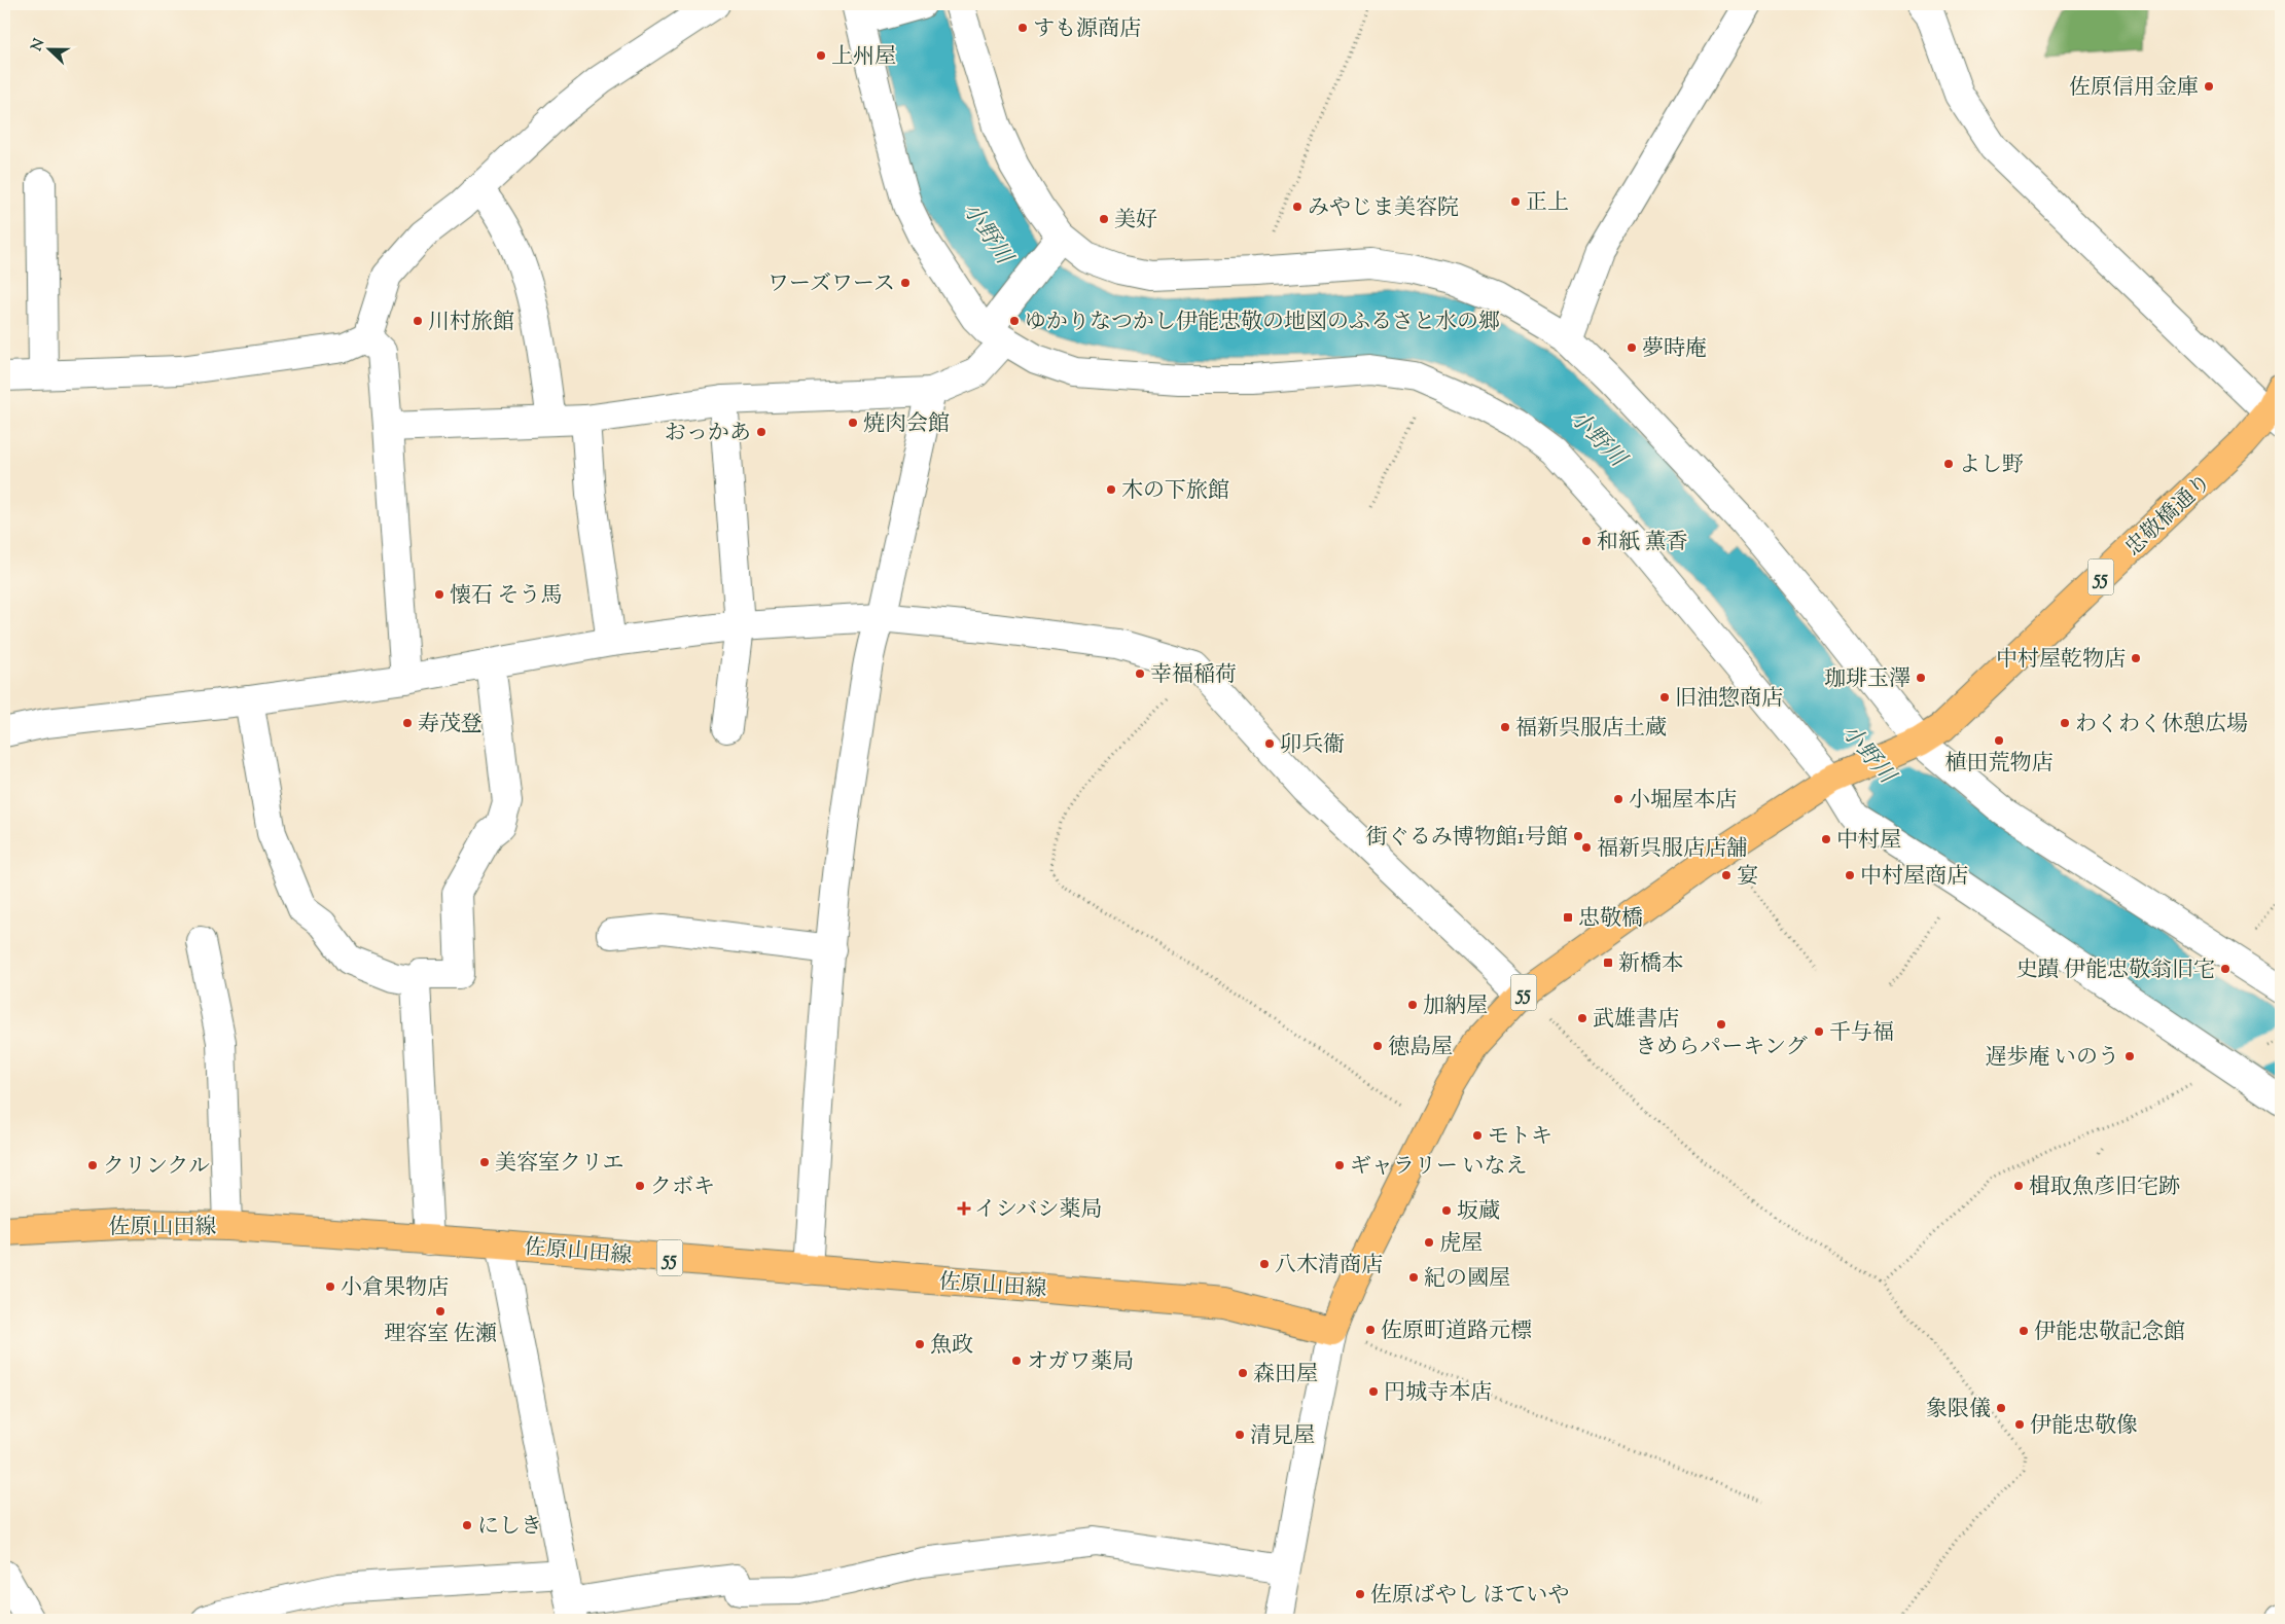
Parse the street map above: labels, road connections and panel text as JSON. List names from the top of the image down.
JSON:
{
  "streets": {
    "main road": ["忠敬橋通り", "55", "佐原山田線"]
  },
  "crossings": [
    ["忠敬橋通り", "55"],
    ["55", "佐原山田線"]
  ],
  "water": ["小野川"],
  "places": {
    "other": [
      "すも源商店",
      "上州屋",
      "佐原信用金庫",
      "正上",
      "みやじま美容院",
      "美好",
      "ワーズワース",
      "川村旅館",
      "ゆかりなつかし伊能忠敬の地図のふるさと水の郷",
      "夢時庵",
      "焼肉会館",
      "おっかあ",
      "よし野",
      "木の下旅館",
      "和紙 薫香",
      "懐石 そう馬",
      "中村屋乾物店",
      "幸福稲荷",
      "珈琲玉澤",
      "旧油惣商店",
      "寿茂登",
      "わくわく休憩広場",
      "福新呉服店土蔵",
      "植田荒物店",
      "卯兵衞",
      "小堀屋本店",
      "街ぐるみ博物館1号館",
      "中村屋",
      "福新呉服店店舗",
      "宴",
      "中村屋商店",
      "史蹟 伊能忠敬翁旧宅",
      "加納屋",
      "武雄書店",
      "きめらパーキング",
      "千与福",
      "徳島屋",
      "遅歩庵 いのう",
      "モトキ",
      "美容室クリエ",
      "クリンクル",
      "ギャラリー いなえ",
      "クボキ",
      "楫取魚彦旧宅跡",
      "坂蔵",
      "虎屋",
      "八木清商店",
      "紀の國屋",
      "小倉果物店",
      "理容室 佐瀬",
      "佐原町道路元標",
      "伊能忠敬記念館",
      "魚政",
      "オガワ薬局",
      "森田屋",
      "円城寺本店",
      "象限儀",
      "伊能忠敬像",
      "清見屋",
      "にしき",
      "佐原ばやし ほていや"
    ],
    "transit": ["忠敬橋", "新橋本"],
    "health": ["イシバシ薬局"]
  },
  "north": "left"
}
